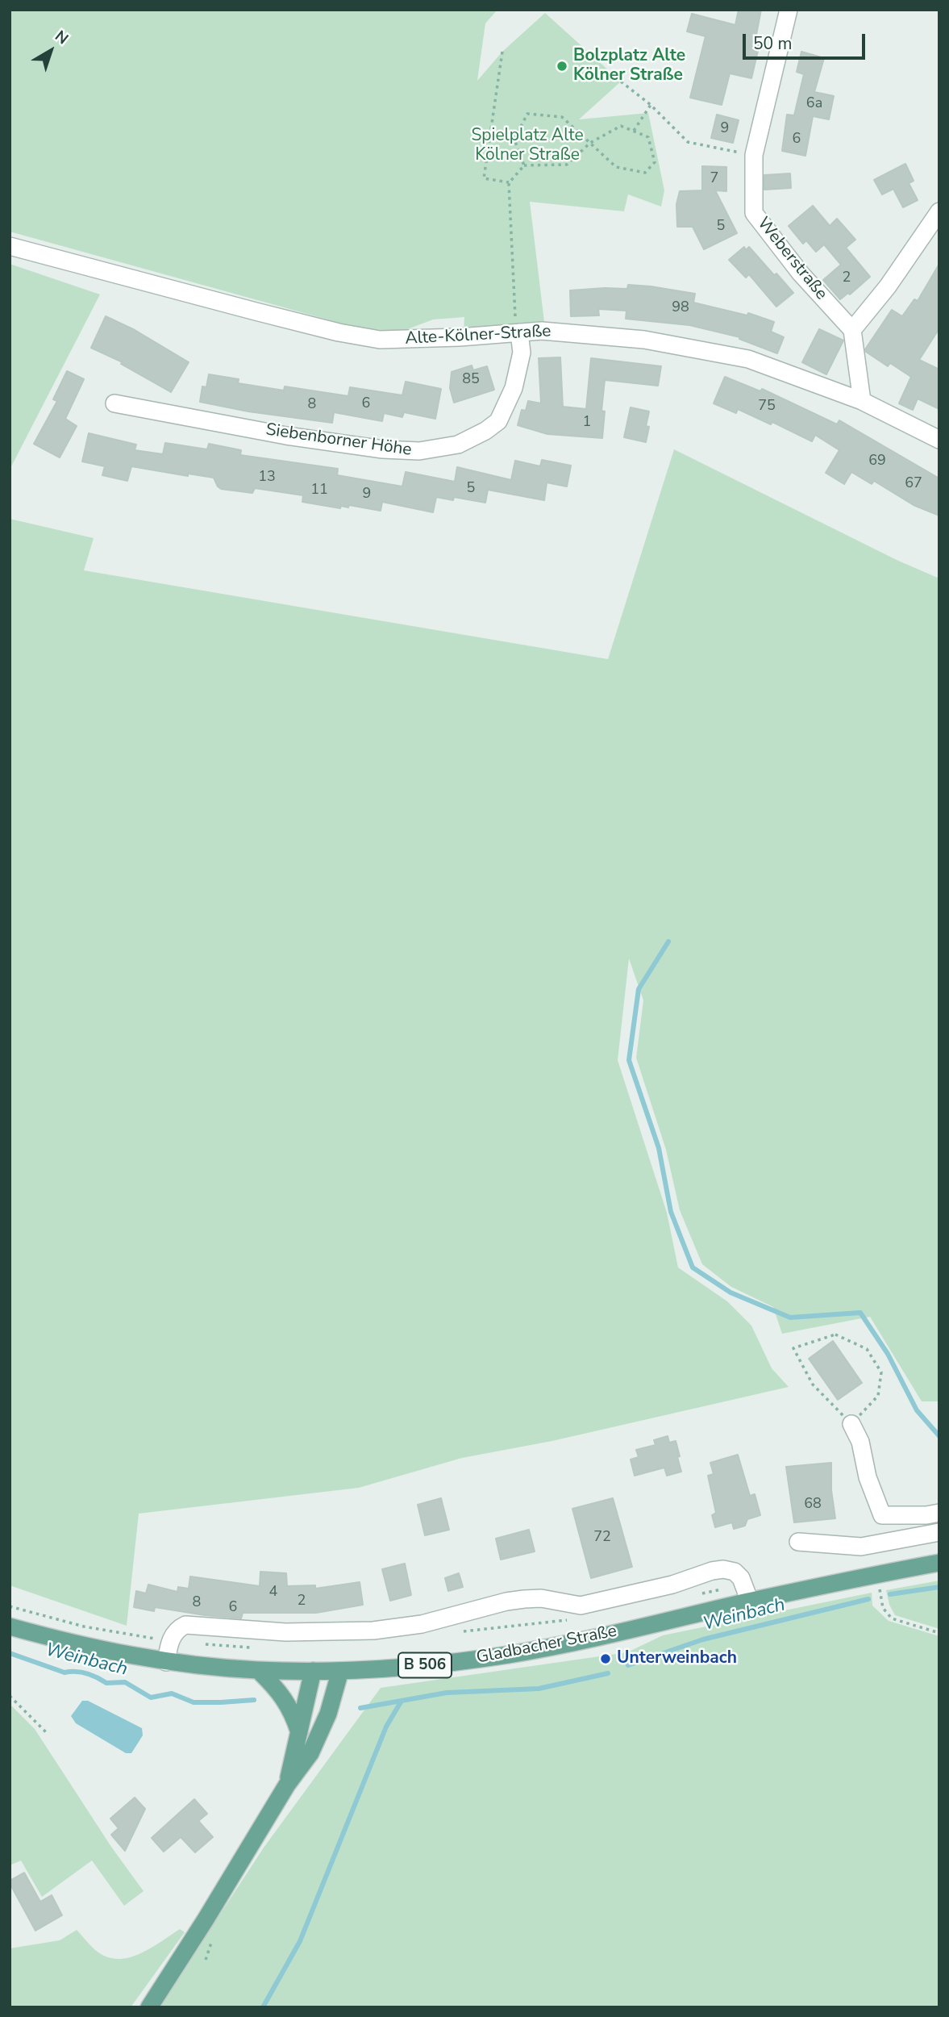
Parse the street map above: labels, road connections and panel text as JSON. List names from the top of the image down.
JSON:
{
  "streets": {
    "main road": ["Gladbacher Straße", "B 506"],
    "street": ["Weberstraße", "Alte-Kölner-Straße", "Siebenborner Höhe"]
  },
  "crossings": [
    ["Alte-Kölner-Straße", "Siebenborner Höhe"],
    ["Gladbacher Straße", "B 506"]
  ],
  "water": ["Weinbach"],
  "parks": ["Spielplatz Alte Kölner Straße"],
  "places": ["Bolzplatz Alte Kölner Straße", "Unterweinbach"],
  "house_numbers": [
    "6a",
    "9",
    "6",
    "7",
    "5",
    "2",
    "98",
    "85",
    "6",
    "8",
    "75",
    "1",
    "69",
    "13",
    "67",
    "5",
    "11",
    "9",
    "68",
    "72",
    "4",
    "2",
    "8",
    "6"
  ],
  "scale_bar": "50 m",
  "north": "top right"
}
